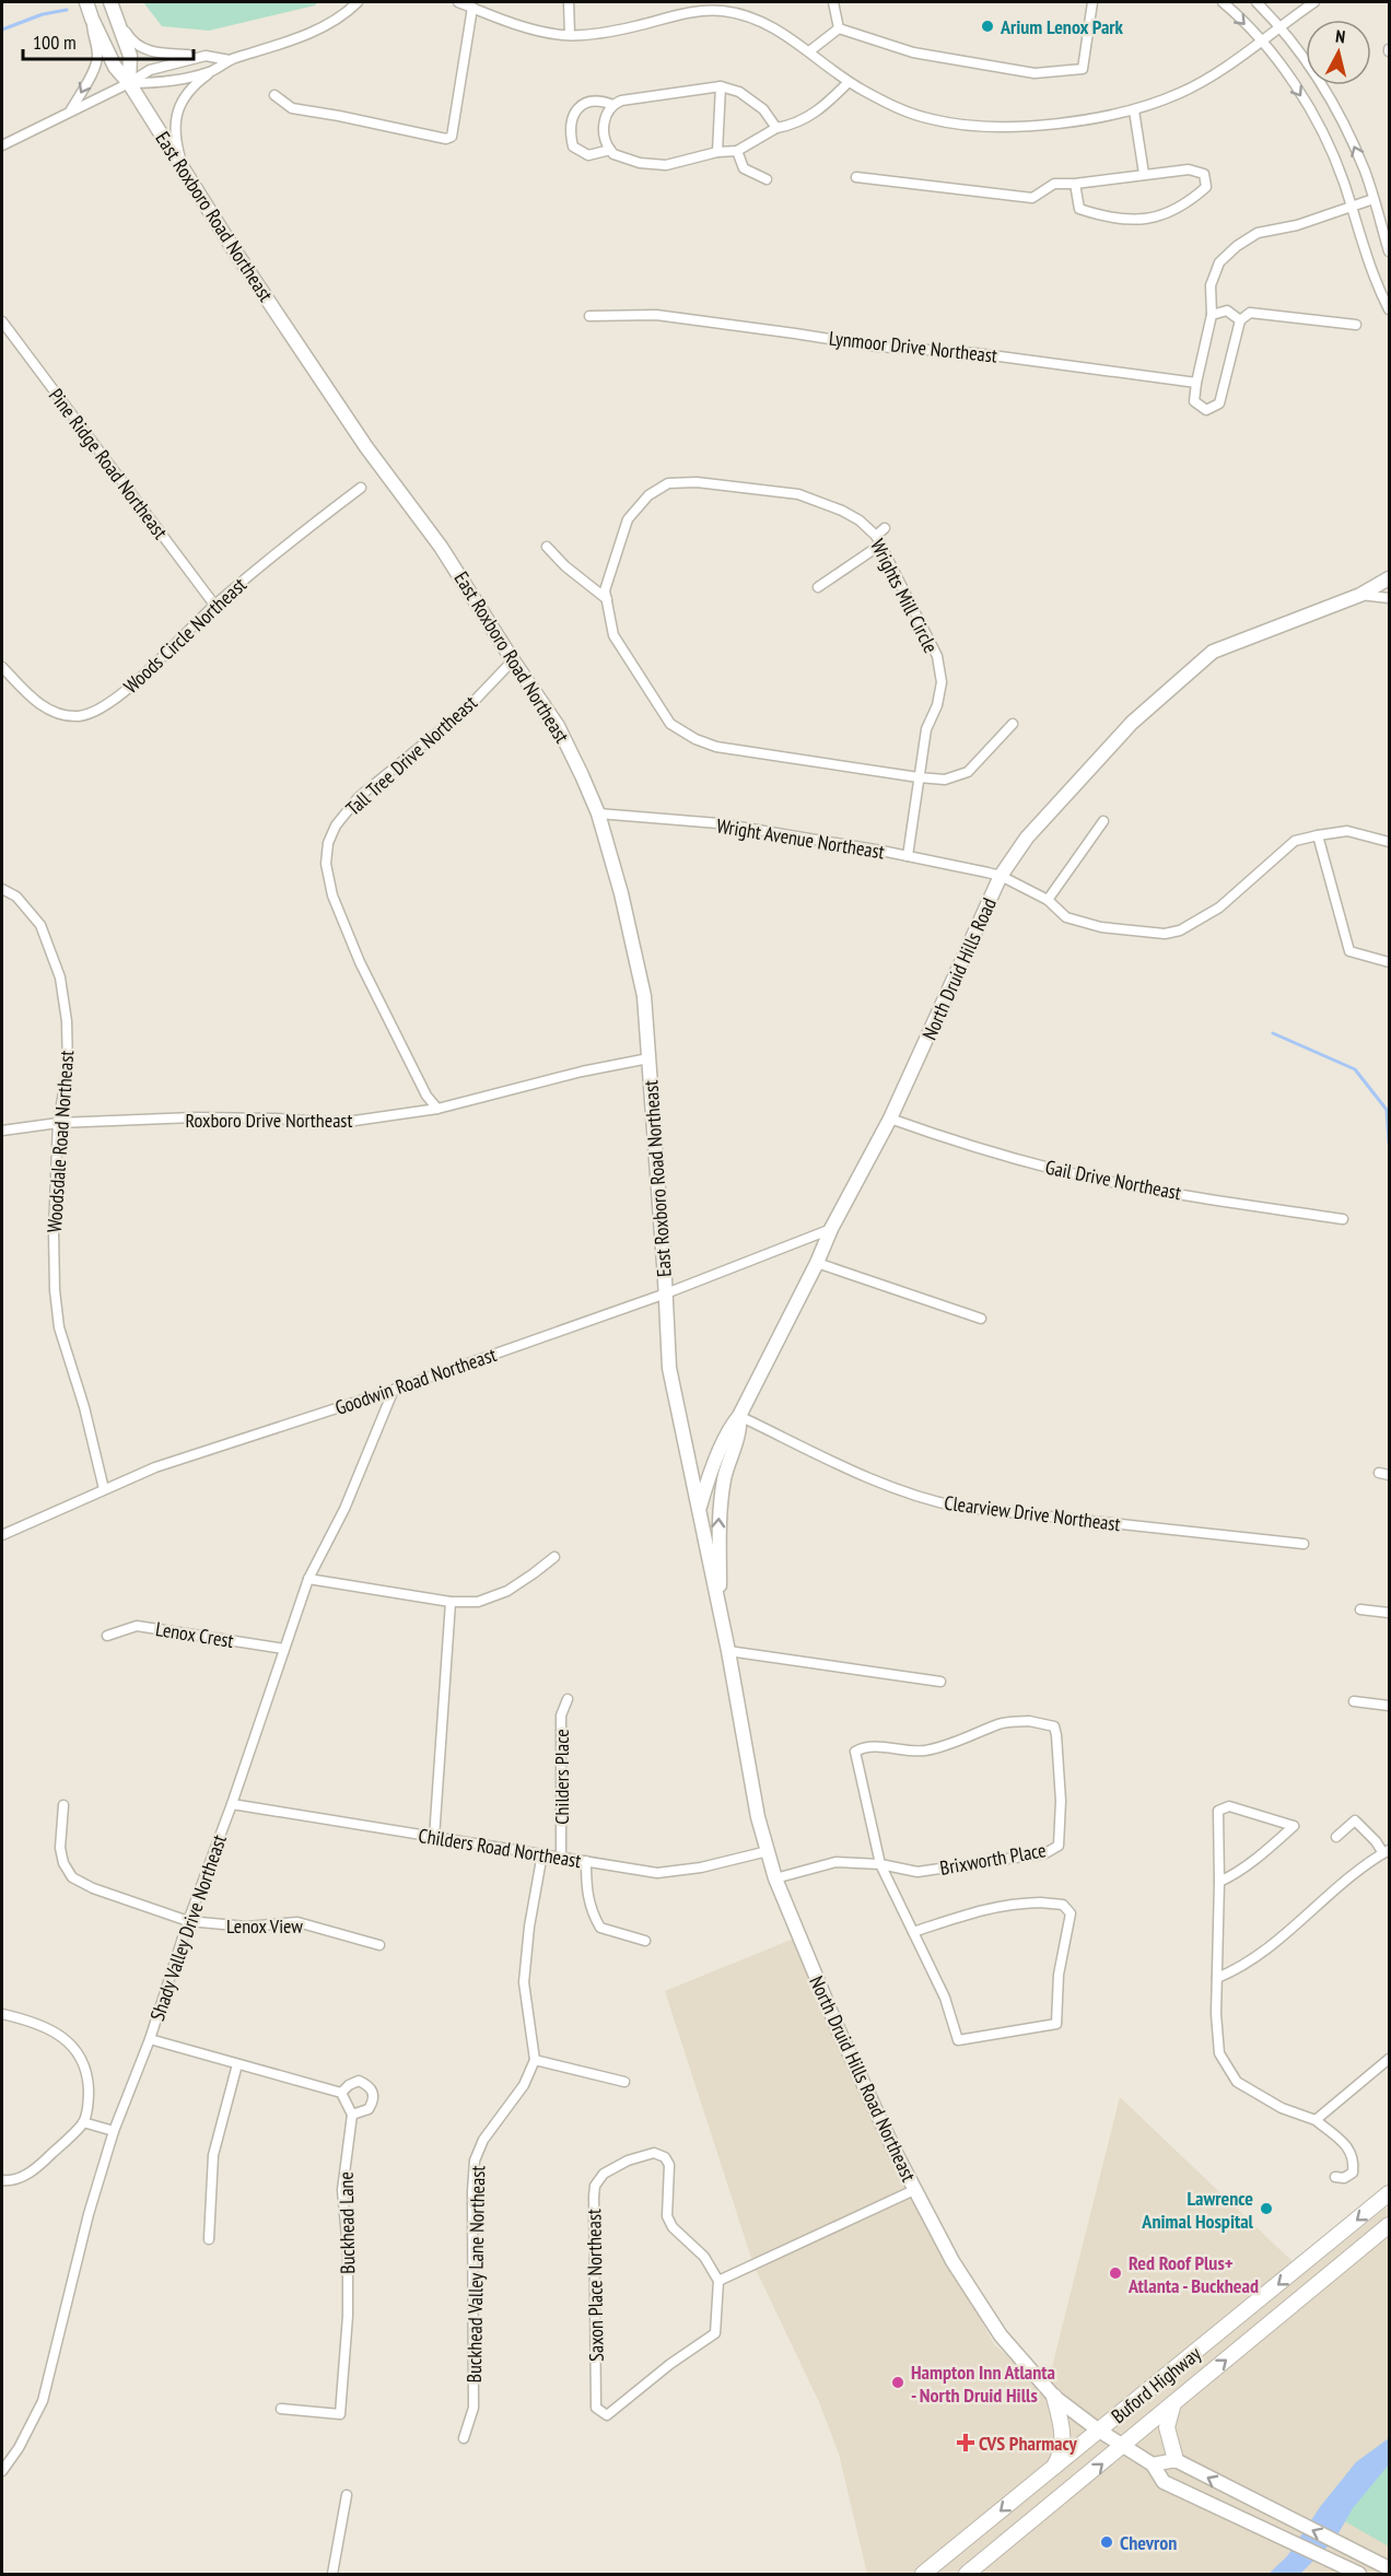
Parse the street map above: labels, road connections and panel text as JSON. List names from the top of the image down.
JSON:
{
  "streets": {
    "main road": [
      "East Roxboro Road Northeast",
      "North Druid Hills Road",
      "North Druid Hills Road Northeast",
      "Buford Highway"
    ],
    "street": [
      "Lynmoor Drive Northeast",
      "Pine Ridge Road Northeast",
      "Wrights Mill Circle",
      "Woods Circle Northeast",
      "Tall Tree Drive Northeast",
      "Wright Avenue Northeast",
      "Roxboro Drive Northeast",
      "Woodsdale Road Northeast",
      "Gail Drive Northeast",
      "Goodwin Road Northeast",
      "Clearview Drive Northeast",
      "Lenox Crest",
      "Childers Place",
      "Childers Road Northeast",
      "Brixworth Place",
      "Lenox View",
      "Shady Valley Drive Northeast",
      "Buckhead Lane",
      "Buckhead Valley Lane Northeast",
      "Saxon Place Northeast"
    ]
  },
  "crossings": [
    ["East Roxboro Road Northeast", "Tall Tree Drive Northeast"],
    ["East Roxboro Road Northeast", "Wright Avenue Northeast"],
    ["East Roxboro Road Northeast", "North Druid Hills Road"],
    ["East Roxboro Road Northeast", "Roxboro Drive Northeast"],
    ["East Roxboro Road Northeast", "Goodwin Road Northeast"],
    ["East Roxboro Road Northeast", "North Druid Hills Road Northeast"],
    ["Pine Ridge Road Northeast", "Woods Circle Northeast"],
    ["Wrights Mill Circle", "Wright Avenue Northeast"],
    ["Tall Tree Drive Northeast", "Roxboro Drive Northeast"],
    ["Wright Avenue Northeast", "North Druid Hills Road"],
    ["North Druid Hills Road", "Gail Drive Northeast"],
    ["North Druid Hills Road", "Goodwin Road Northeast"],
    ["North Druid Hills Road", "Clearview Drive Northeast"],
    ["North Druid Hills Road", "North Druid Hills Road Northeast"],
    ["Roxboro Drive Northeast", "Woodsdale Road Northeast"],
    ["Woodsdale Road Northeast", "Goodwin Road Northeast"],
    ["Goodwin Road Northeast", "Shady Valley Drive Northeast"],
    ["Clearview Drive Northeast", "North Druid Hills Road Northeast"],
    ["Lenox Crest", "Shady Valley Drive Northeast"],
    ["Childers Place", "Childers Road Northeast"],
    ["Childers Road Northeast", "Shady Valley Drive Northeast"],
    ["Childers Road Northeast", "North Druid Hills Road Northeast"],
    ["Brixworth Place", "North Druid Hills Road Northeast"],
    ["Lenox View", "Shady Valley Drive Northeast"],
    ["North Druid Hills Road Northeast", "Buford Highway"]
  ],
  "places": {
    "other": [
      "Arium Lenox Park",
      "Lawrence Animal Hospital",
      "Red Roof Plus+ Atlanta - Buckhead",
      "Hampton Inn Atlanta - North Druid Hills",
      "Chevron"
    ],
    "health": ["CVS Pharmacy"]
  },
  "scale_bar": "100 m",
  "north": "top"
}
